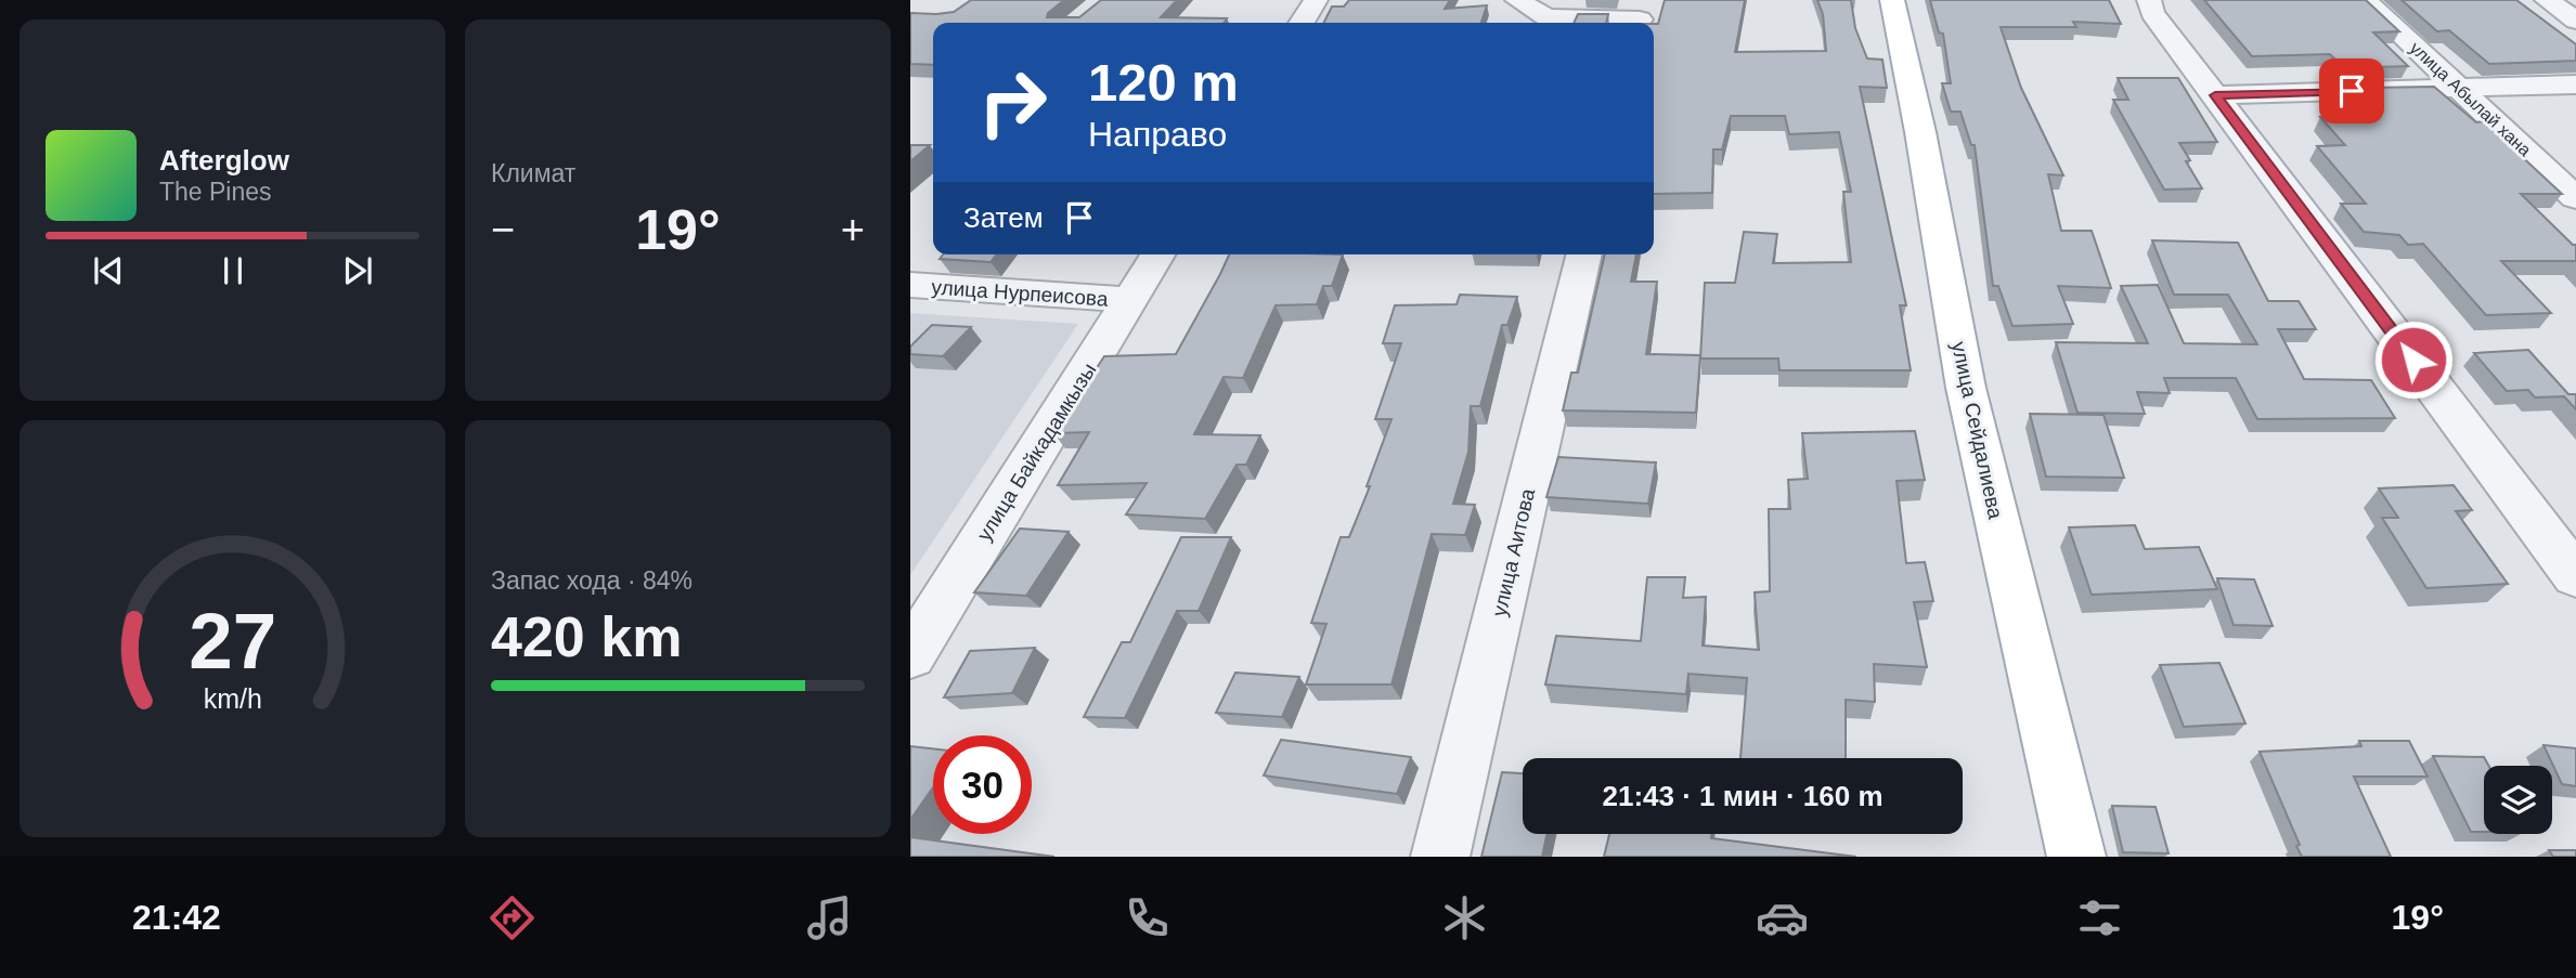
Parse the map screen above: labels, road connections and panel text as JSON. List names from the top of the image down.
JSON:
{
  "streets": {
    "main road": ["улица Сейдалиева"],
    "street": [
      "улица Абылай хана",
      "улица Нурпеисова",
      "улица Байкадамкызы",
      "улица Аитова"
    ]
  },
  "crossings": [
    ["улица Нурпеисова", "улица Байкадамкызы"]
  ],
  "page": {
    "tile": [
      "Климат",
      ["Запас хода · 84%", "420 km"]
    ],
    "turn": ["120 m", "Направо"],
    "song": ["Afterglow", "The Pines"],
    "then": "Затем",
    "heat": ["−", "19°", "+"],
    "limit": "30",
    "trip": "21:43 · 1 мин · 160 m",
    "tabs": ["21:42", "19°"],
    "gauge": ["27", "km/h"]
  }
}
